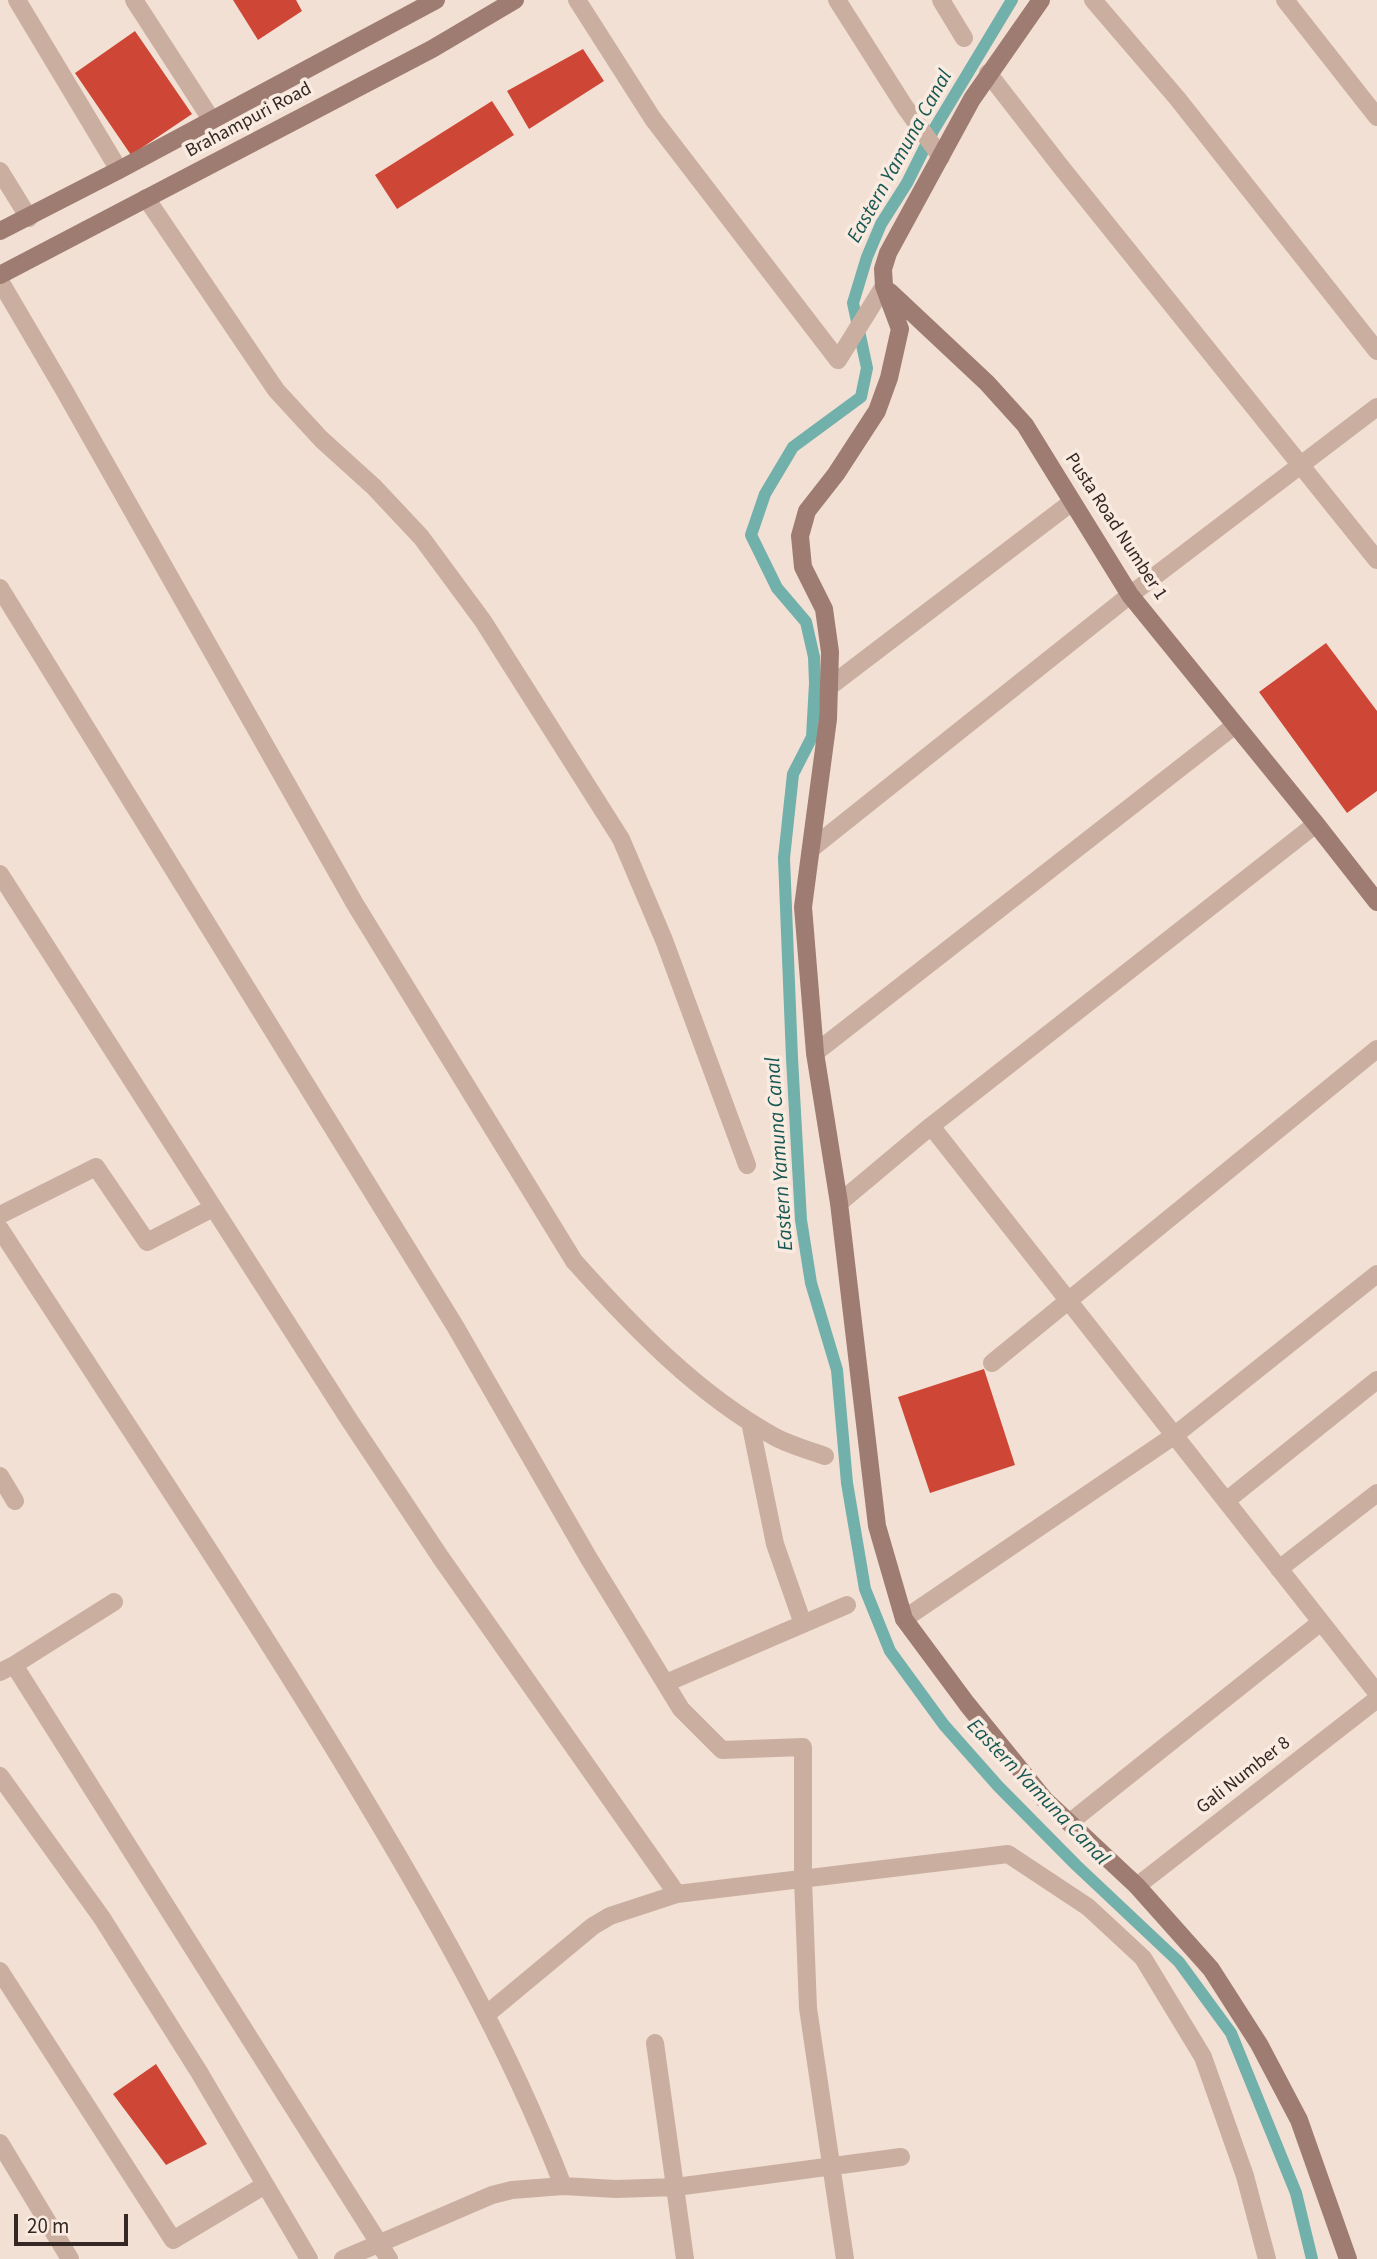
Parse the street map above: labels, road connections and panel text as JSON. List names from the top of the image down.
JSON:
{
  "streets": {
    "street": ["Brahampuri Road", "Pusta Road Number 1", "Gali Number 8"]
  },
  "water": ["Eastern Yamuna Canal"],
  "scale_bar": "20 m"
}
